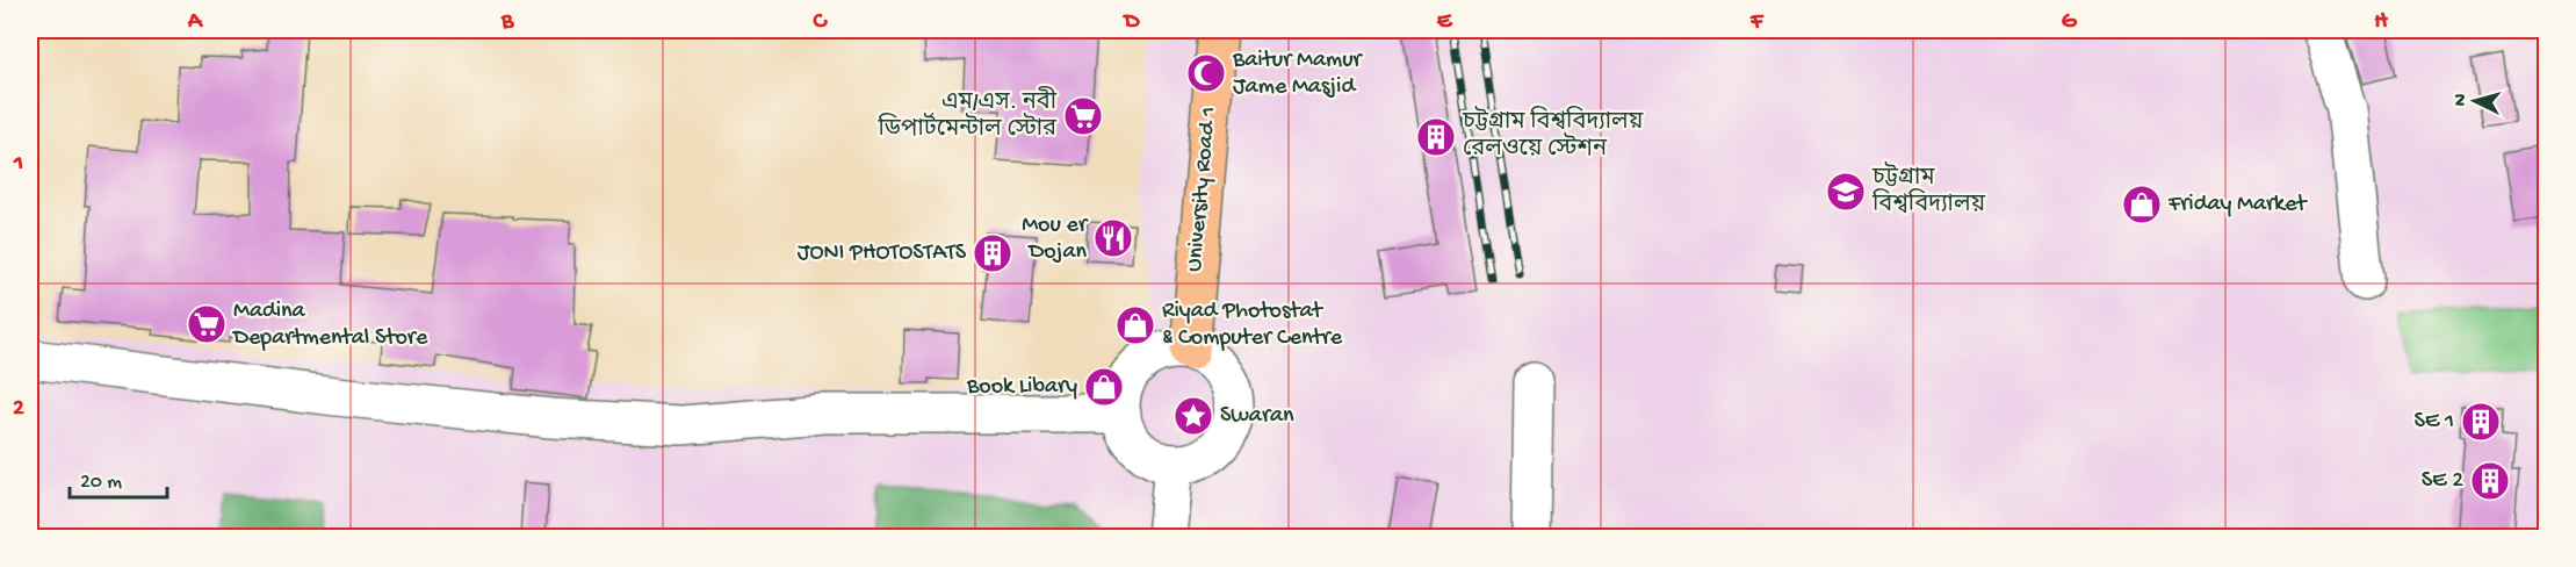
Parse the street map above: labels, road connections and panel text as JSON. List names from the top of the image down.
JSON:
{
  "streets": {
    "main road": ["University Road 1"]
  },
  "places": {
    "mosque": ["Baitur Mamur Jame Masjid"],
    "supermarket": ["এম/এস. নবী ডিপার্টমেন্টাল স্টোর", "Madina Departmental Store"],
    "building": [
      "চট্টগ্রাম বিশ্ববিদ্যালয় রেলওয়ে স্টেশন",
      "JONI PHOTOSTATS",
      "SE 1",
      "SE 2"
    ],
    "school or university": ["চট্টগ্রাম বিশ্ববিদ্যালয়"],
    "shop": ["Friday Market", "Riyad Photostat & Computer Centre", "Book Libary"],
    "restaurant": ["Mou er Dojan"],
    "place": ["Swaran"]
  },
  "scale_bar": "20 m",
  "north": "left",
  "grid": {
    "columns": [
      "A",
      "B",
      "C",
      "D",
      "E",
      "F",
      "G",
      "H"
    ],
    "rows": ["1", "2"]
  }
}
